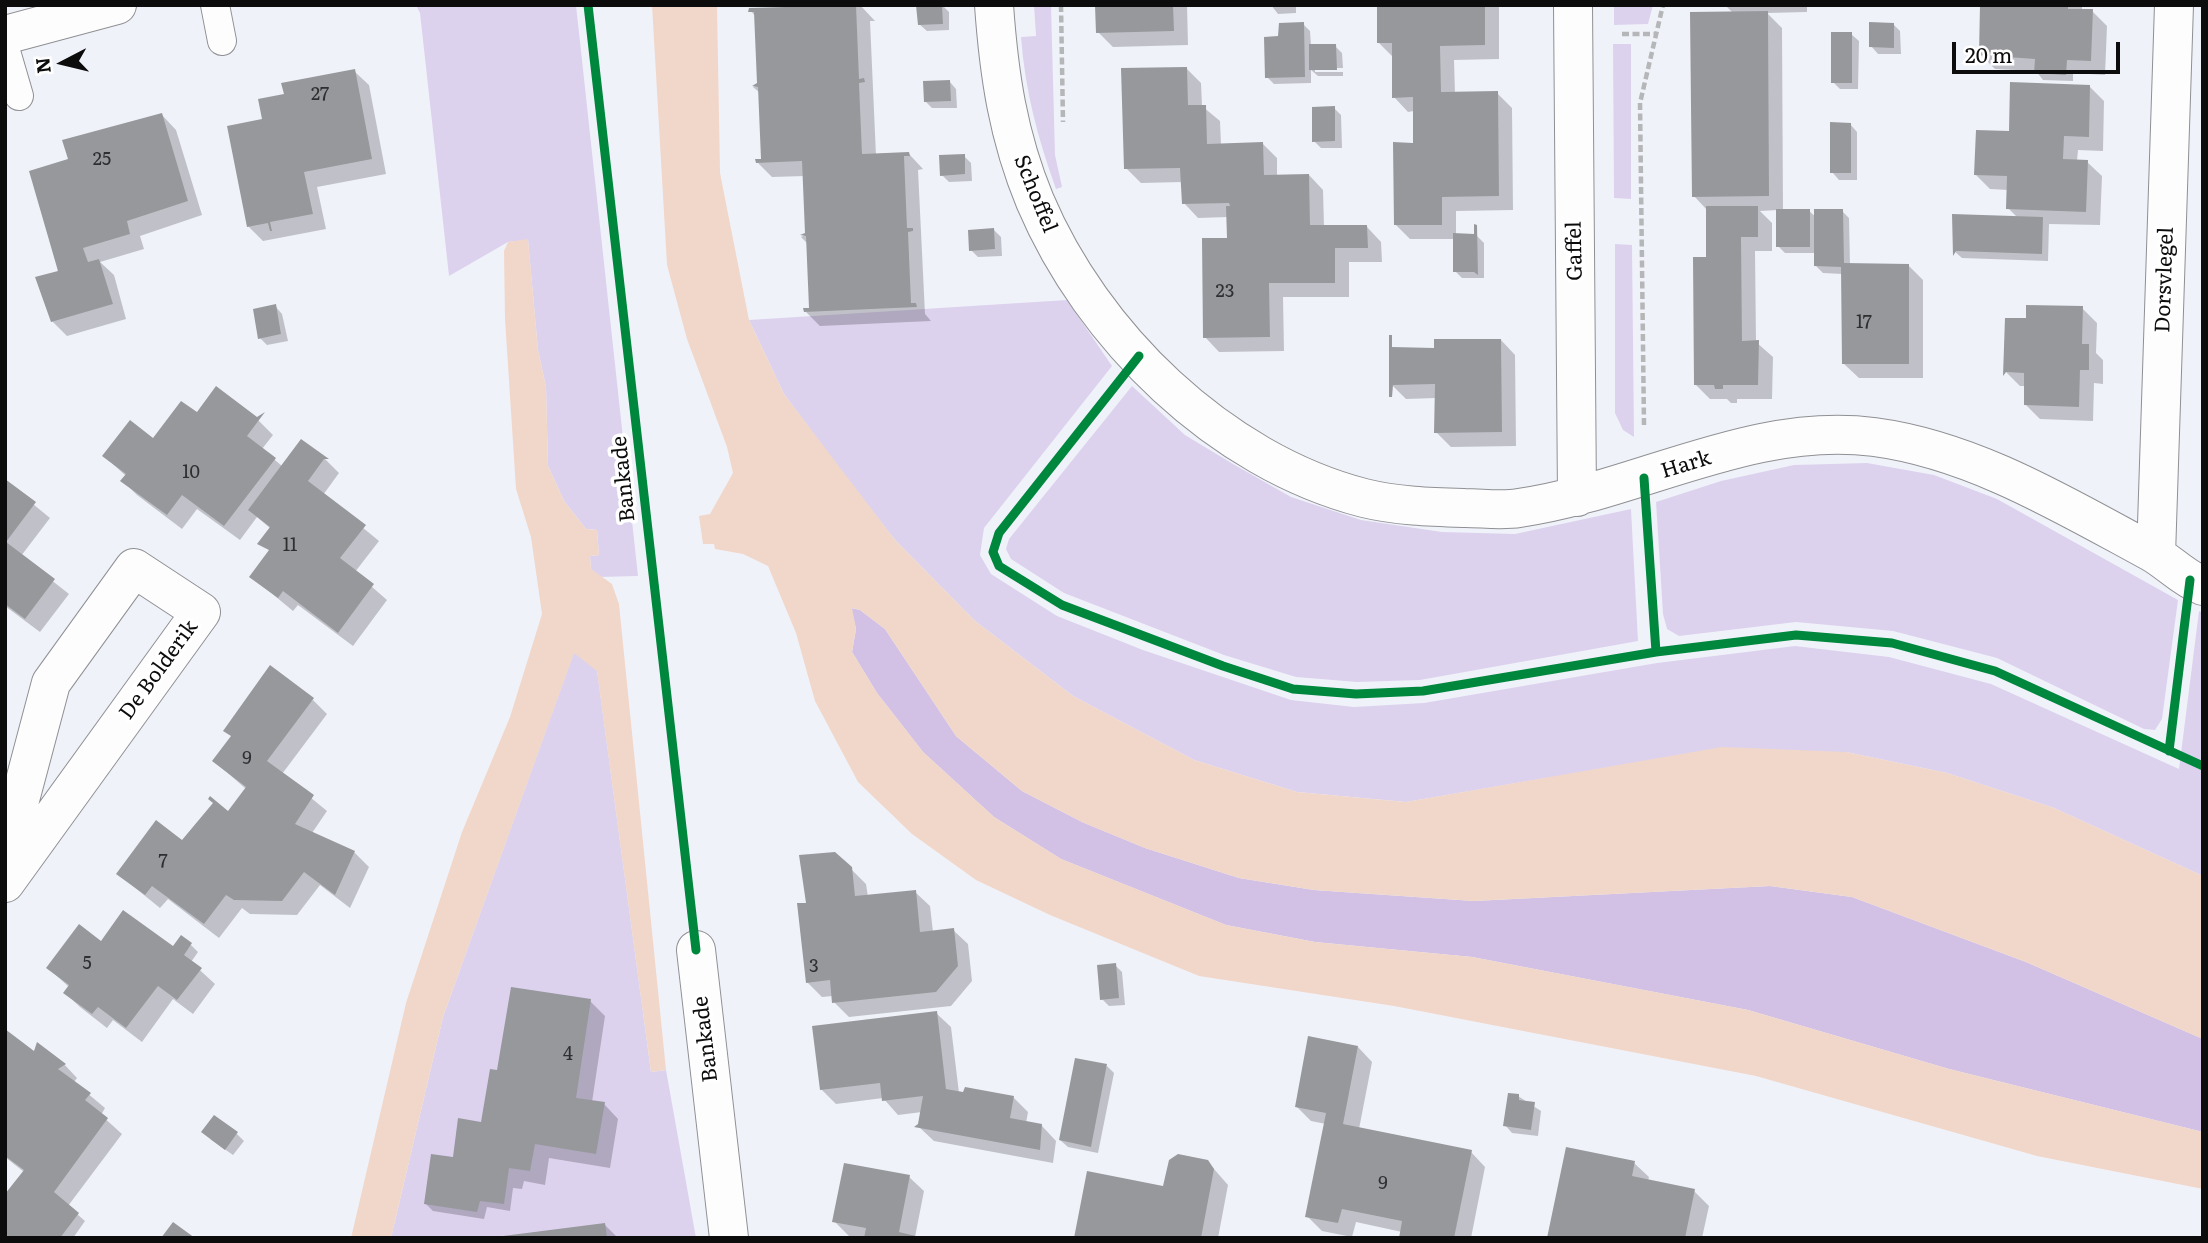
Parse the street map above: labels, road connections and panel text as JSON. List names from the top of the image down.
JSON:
{
  "streets": {
    "street": [
      "Schoffel",
      "Gaffel",
      "Dorsvlegel",
      "Hark",
      "Bankade",
      "De Bolderik"
    ]
  },
  "crossings": [
    ["Schoffel", "Hark"],
    ["Gaffel", "Hark"],
    ["Dorsvlegel", "Hark"]
  ],
  "house_numbers": [
    "27",
    "25",
    "23",
    "17",
    "10",
    "11",
    "9",
    "7",
    "5",
    "3",
    "4",
    "9"
  ],
  "scale_bar": "20 m",
  "north": "left"
}
